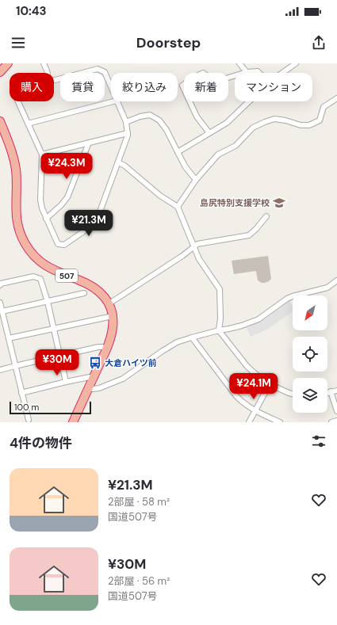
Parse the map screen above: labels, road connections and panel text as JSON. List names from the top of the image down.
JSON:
{
  "streets": {
    "highway": ["507"]
  },
  "places": {
    "school or university": ["島尻特別支援学校"],
    "bus stop": ["大倉ハイツ前"]
  },
  "scale_bar": "100 m",
  "north": "bottom left",
  "page": {
    "status": "10:43",
    "header": "Doorstep",
    "chip": [
      "購入",
      "賃貸",
      "絞り込み",
      "新着",
      "マンション"
    ],
    "price": [
      "¥24.3M",
      "¥21.3M",
      "¥30M",
      "¥24.1M"
    ],
    "scale": "100 m",
    "heading": "4件の物件",
    "list": [
      {
        "name": "¥21.3M",
        "note": "2部屋 · 58 m² · 国道507号"
      },
      {
        "name": "¥30M",
        "note": "2部屋 · 56 m² · 国道507号"
      }
    ]
  }
}
